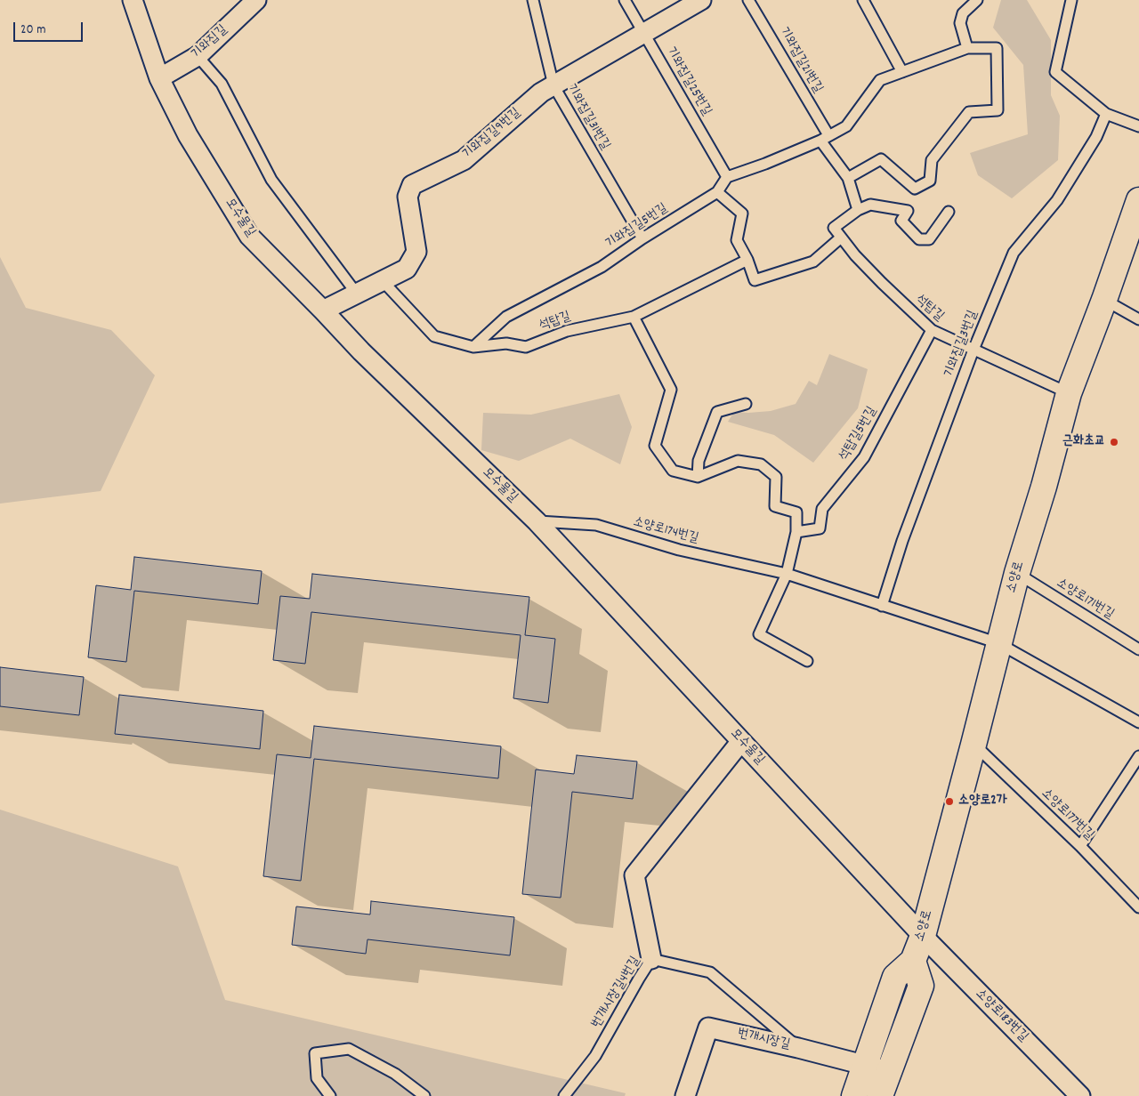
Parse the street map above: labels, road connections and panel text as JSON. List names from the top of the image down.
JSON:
{
  "streets": {
    "street": [
      "기와집길",
      "기와집길9번길",
      "모수물길",
      "소양로",
      "소양로183번길",
      "번개시장길"
    ],
    "lane": [
      "기와집길21번길",
      "기와집길25번길",
      "기와집길31번길",
      "기와집길5번길",
      "석탑길",
      "기와집길3번길",
      "석탑길5번길",
      "소양로174번길",
      "소양로171번길",
      "소양로177번길",
      "번개시장길4번길"
    ]
  },
  "crossings": [
    ["기와집길", "모수물길"],
    ["기와집길25번길", "기와집길9번길"],
    ["기와집길25번길", "기와집길5번길"],
    ["기와집길31번길", "기와집길9번길"],
    ["기와집길31번길", "기와집길5번길"],
    ["기와집길9번길", "모수물길"],
    ["기와집길9번길", "석탑길"],
    ["모수물길", "소양로174번길"],
    ["모수물길", "소양로"],
    ["모수물길", "소양로183번길"],
    ["기와집길5번길", "석탑길"],
    ["석탑길", "기와집길3번길"],
    ["석탑길", "석탑길5번길"],
    ["석탑길", "소양로"],
    ["기와집길3번길", "소양로174번길"],
    ["소양로174번길", "소양로"],
    ["소양로", "소양로171번길"],
    ["소양로", "소양로177번길"],
    ["소양로", "소양로183번길"],
    ["소양로", "번개시장길"],
    ["번개시장길4번길", "번개시장길"]
  ],
  "places": ["근화초교", "소양로2가"],
  "scale_bar": "20 m"
}
